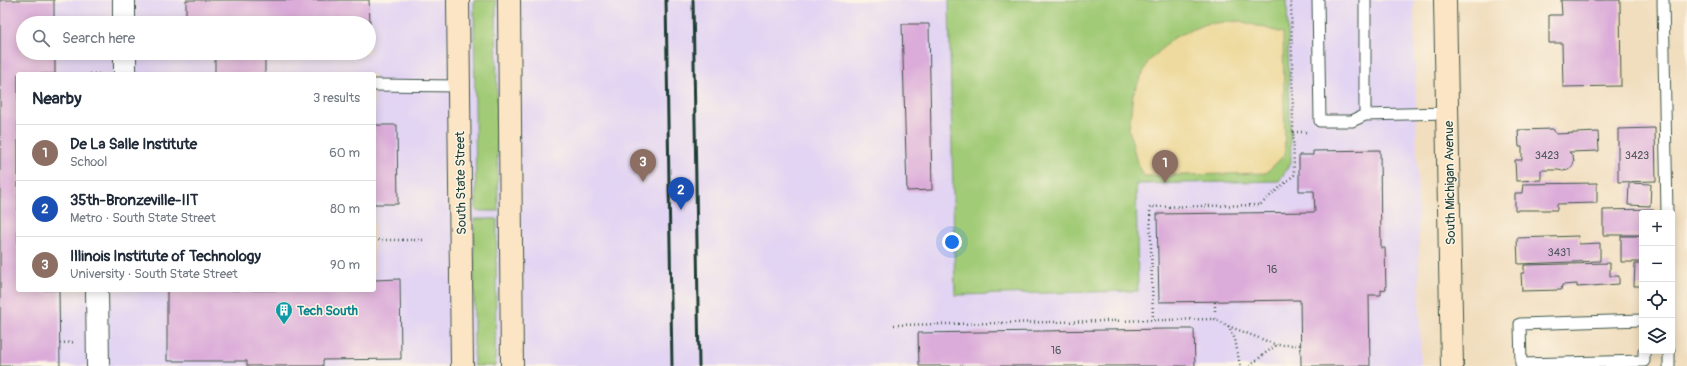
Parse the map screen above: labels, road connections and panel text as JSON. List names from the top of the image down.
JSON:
{
  "streets": {
    "main road": ["South State Street", "South Michigan Avenue"]
  },
  "places": {
    "building": ["Tech South"]
  },
  "house_numbers": [
    "3423",
    "3423",
    "3431",
    "16",
    "16"
  ],
  "page": {
    "search": "Search here",
    "heading": ["Nearby", "3 results"],
    "list": [
      {
        "mark": "1",
        "name": "De La Salle Institute",
        "note": "School",
        "value": "60 m"
      },
      {
        "mark": "2",
        "name": "35th-Bronzeville-IIT",
        "note": "Metro · South State Street",
        "value": "80 m"
      },
      {
        "mark": "3",
        "name": "Illinois Institute of Technology",
        "note": "University · South State Street",
        "value": "90 m"
      }
    ],
    "pins": ["3", "1", "2"],
    "map_buttons": ["+", "−"]
  }
}
